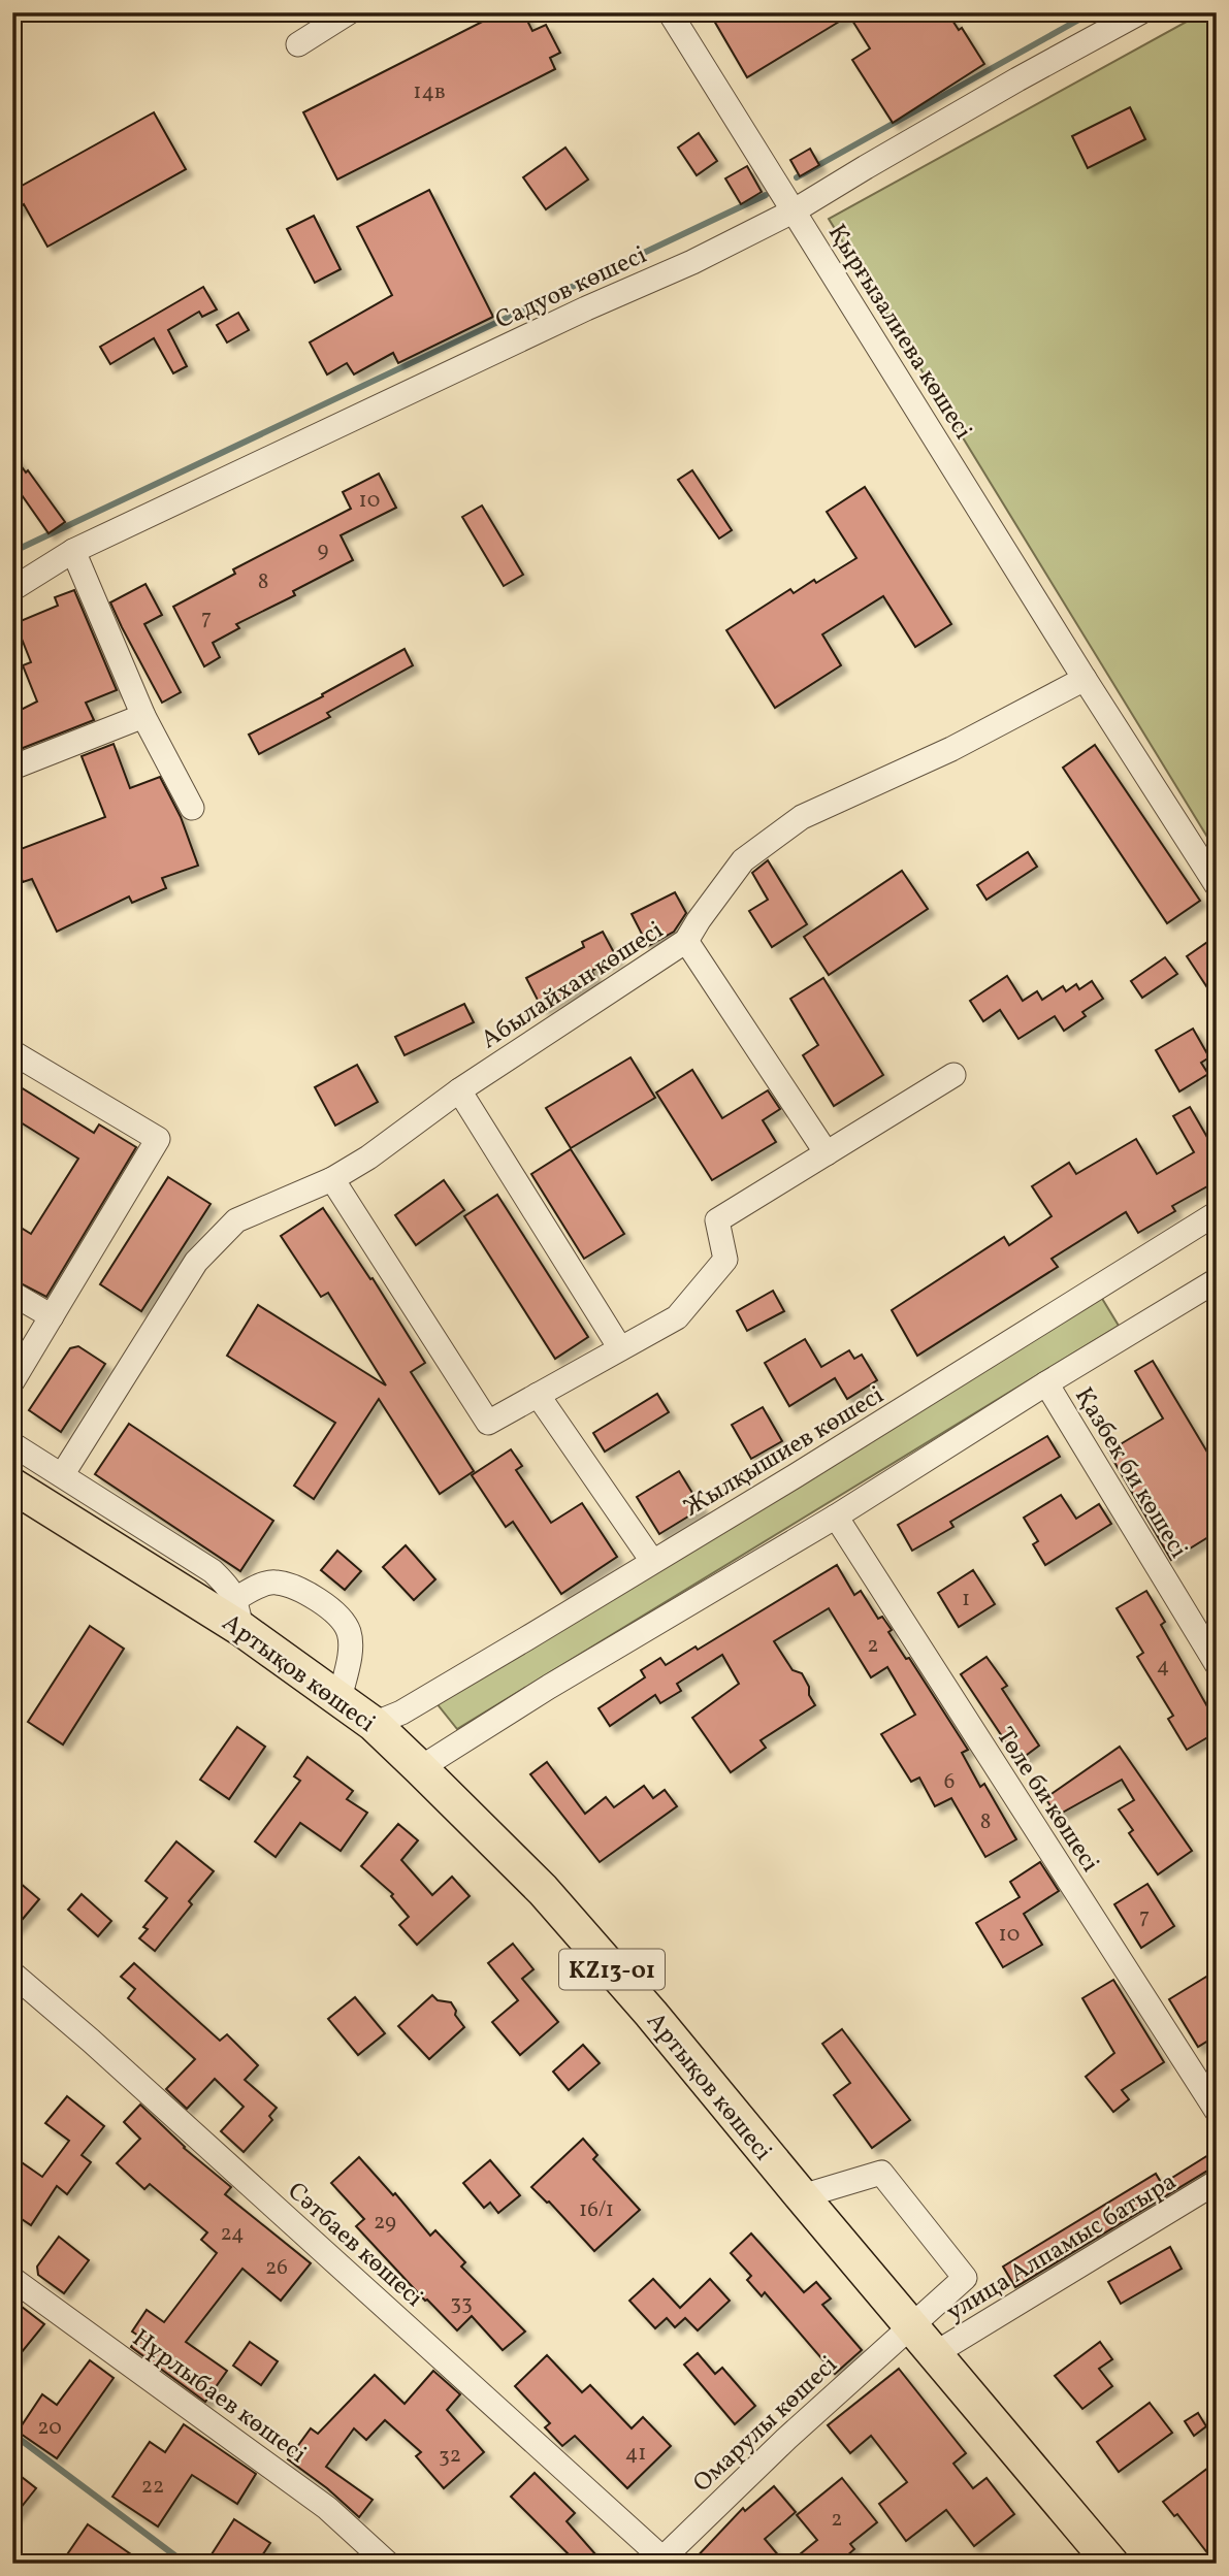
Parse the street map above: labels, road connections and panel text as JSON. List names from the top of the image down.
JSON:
{
  "streets": {
    "highway": ["Артықов көшесі", "KZ13-01"],
    "street": [
      "Садуов көшесі",
      "Қырғызалиева көшесі",
      "Абылайхан көшесі",
      "Жылқышиев көшесі",
      "Қазбек би көшесі",
      "Төле би көшесі",
      "Сәтбаев көшесі",
      "улица Алпамыс батыра",
      "Нұрлыбаев көшесі",
      "Омарулы көшесі"
    ]
  },
  "crossings": [
    ["Садуов көшесі", "Қырғызалиева көшесі"],
    ["Қырғызалиева көшесі", "Абылайхан көшесі"],
    ["Жылқышиев көшесі", "Артықов көшесі"],
    ["Артықов көшесі", "улица Алпамыс батыра"],
    ["Артықов көшесі", "Омарулы көшесі"],
    ["Сәтбаев көшесі", "Омарулы көшесі"]
  ],
  "house_numbers": [
    "14в",
    "10",
    "9",
    "8",
    "7",
    "1",
    "2",
    "4",
    "6",
    "8",
    "7",
    "10",
    "16/1",
    "29",
    "24",
    "26",
    "33",
    "20",
    "41",
    "32",
    "22",
    "2"
  ]
}
